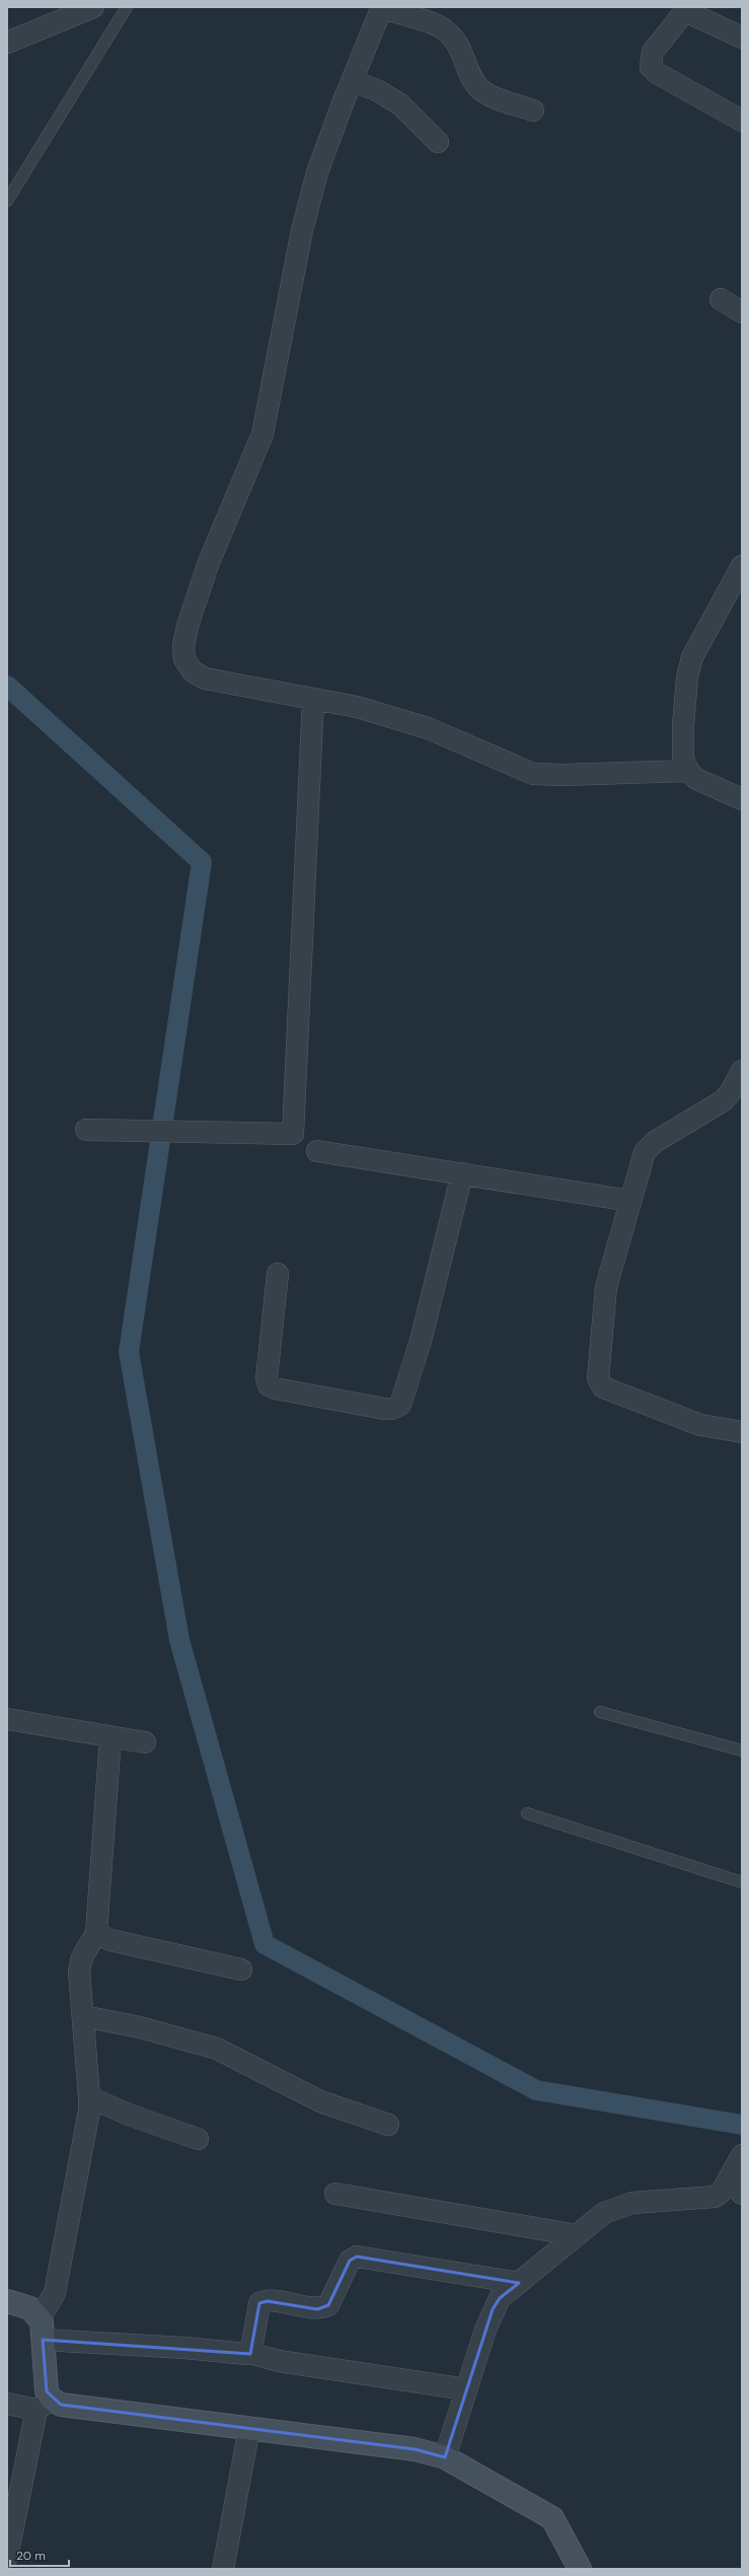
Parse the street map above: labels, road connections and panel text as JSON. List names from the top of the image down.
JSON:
{
  "scale_bar": "20 m"
}
